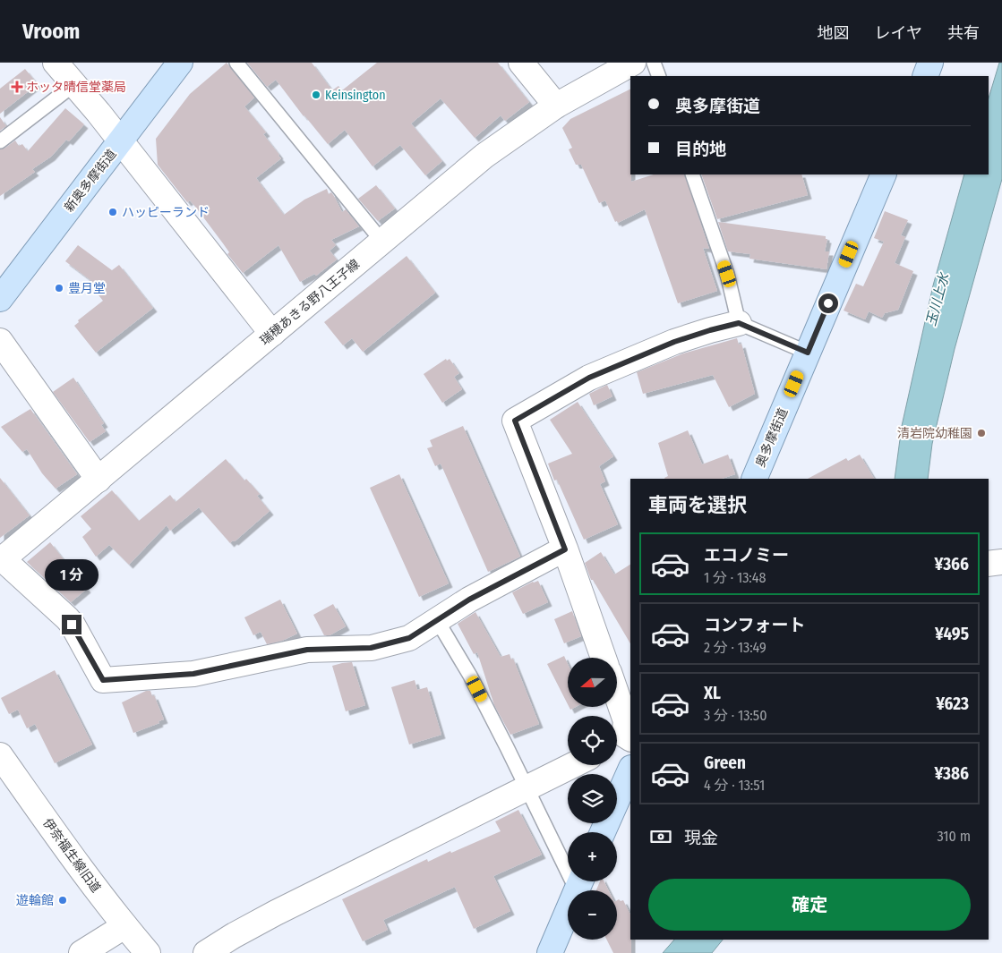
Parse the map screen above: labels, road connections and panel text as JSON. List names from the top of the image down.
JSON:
{
  "streets": {
    "main road": ["新奥多摩街道", "奥多摩街道"],
    "street": ["瑞穂あきる野八王子線", "伊奈福生線旧道"]
  },
  "water": ["玉川上水"],
  "places": {
    "health": ["ホッタ晴信堂薬局"],
    "other": [
      "Keinsington",
      "ハッピーランド",
      "豊月堂",
      "清岩院幼稚園",
      "遊輪館"
    ]
  },
  "north": "left",
  "page": {
    "header": "Vroom",
    "nav": ["地図", "レイヤ", "共有"],
    "banner": ["奥多摩街道", "目的地"],
    "heading": "車両を選択",
    "list": [
      {
        "name": "エコノミー",
        "note": "1 分 · 13:48",
        "value": "¥366"
      },
      {
        "name": "コンフォート",
        "note": "2 分 · 13:49",
        "value": "¥495"
      },
      {
        "name": "XL",
        "note": "3 分 · 13:50",
        "value": "¥623"
      },
      {
        "name": "Green",
        "note": "4 分 · 13:51",
        "value": "¥386"
      }
    ],
    "bubble": "1 分",
    "map_buttons": ["+", "−"],
    "pay": ["現金", "310 m"],
    "buttons": "確定"
  }
}
